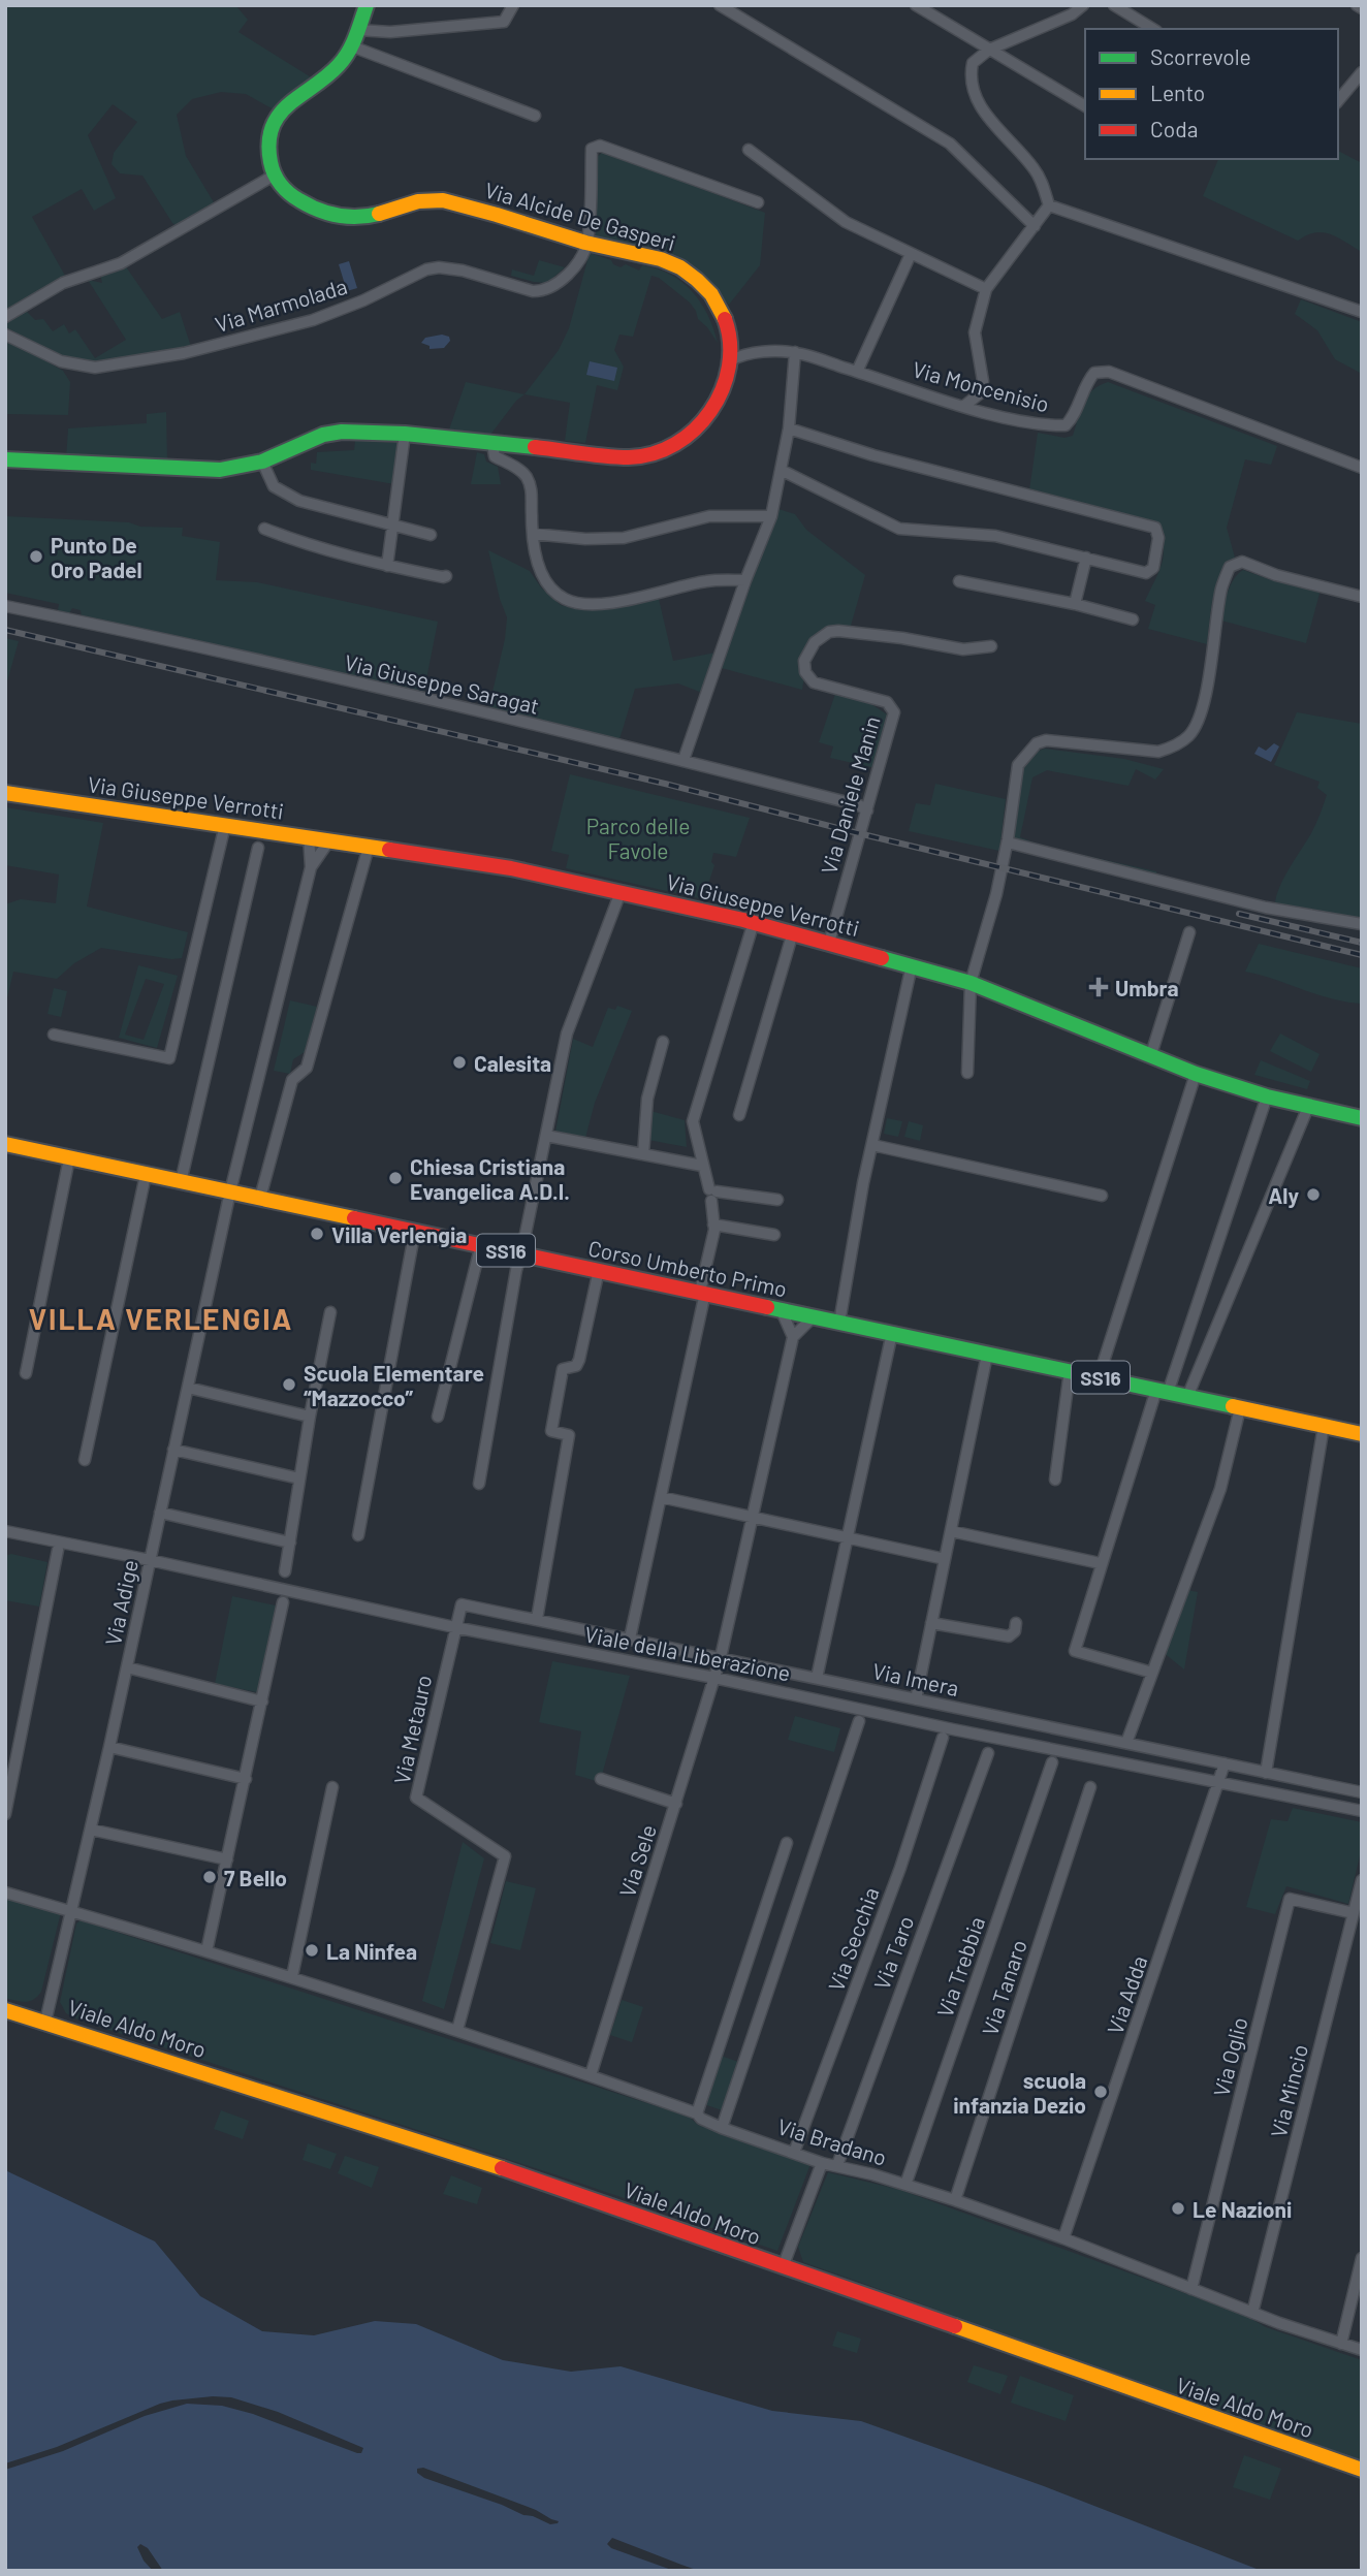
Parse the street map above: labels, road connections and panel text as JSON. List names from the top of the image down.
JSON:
{
  "streets": {
    "street": [
      "Via Alcide De Gasperi",
      "Via Marmolada",
      "Via Moncenisio",
      "Via Giuseppe Saragat",
      "Via Daniele Manin",
      "Via Giuseppe Verrotti",
      "SS16",
      "Corso Umberto Primo",
      "Via Adige",
      "Viale della Liberazione",
      "Via Imera",
      "Via Metauro",
      "Via Sele",
      "Via Secchia",
      "Via Taro",
      "Via Trebbia",
      "Via Tanaro",
      "Via Adda",
      "Viale Aldo Moro",
      "Via Oglio",
      "Via Mincio",
      "Via Bradano"
    ]
  },
  "crossings": [
    ["Via Alcide De Gasperi", "Via Marmolada"],
    ["Via Alcide De Gasperi", "Via Moncenisio"],
    ["Via Giuseppe Saragat", "Via Daniele Manin"],
    ["Via Daniele Manin", "Via Giuseppe Verrotti"],
    ["Corso Umberto Primo", "Via Adige"],
    ["Via Adige", "Viale della Liberazione"],
    ["Via Adige", "Viale Aldo Moro"],
    ["Via Adige", "Via Bradano"],
    ["Viale della Liberazione", "Via Metauro"],
    ["Viale della Liberazione", "Via Sele"],
    ["Viale della Liberazione", "Via Adda"],
    ["Via Imera", "Via Metauro"],
    ["Via Imera", "Via Sele"],
    ["Via Imera", "Via Adda"],
    ["Via Metauro", "Via Bradano"],
    ["Via Sele", "Via Bradano"],
    ["Via Secchia", "Via Bradano"],
    ["Via Taro", "Via Bradano"],
    ["Via Trebbia", "Via Bradano"],
    ["Via Tanaro", "Via Bradano"],
    ["Via Adda", "Via Bradano"],
    ["Via Oglio", "Via Mincio"],
    ["Via Oglio", "Via Bradano"],
    ["Via Mincio", "Via Bradano"]
  ],
  "districts": ["VILLA VERLENGIA"],
  "parks": ["Parco delle Favole"],
  "places": {
    "other": [
      "Punto De Oro Padel",
      "Calesita",
      "Chiesa Cristiana Evangelica A.D.I.",
      "Aly",
      "Villa Verlengia",
      "Scuola Elementare “Mazzocco”",
      "7 Bello",
      "La Ninfea",
      "scuola infanzia Dezio",
      "Le Nazioni"
    ],
    "health": ["Umbra"]
  },
  "legend": ["Scorrevole", "Lento", "Coda"]
}
